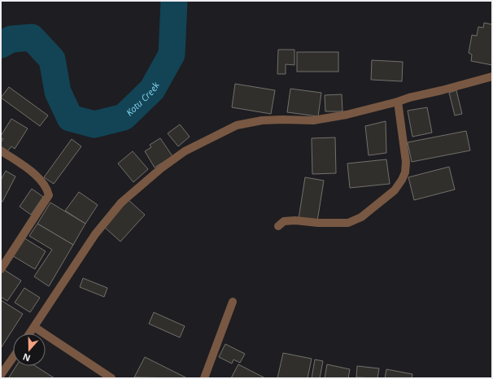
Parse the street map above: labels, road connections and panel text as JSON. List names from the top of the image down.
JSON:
{
  "water": ["Kotu Creek"],
  "north": "bottom"
}
